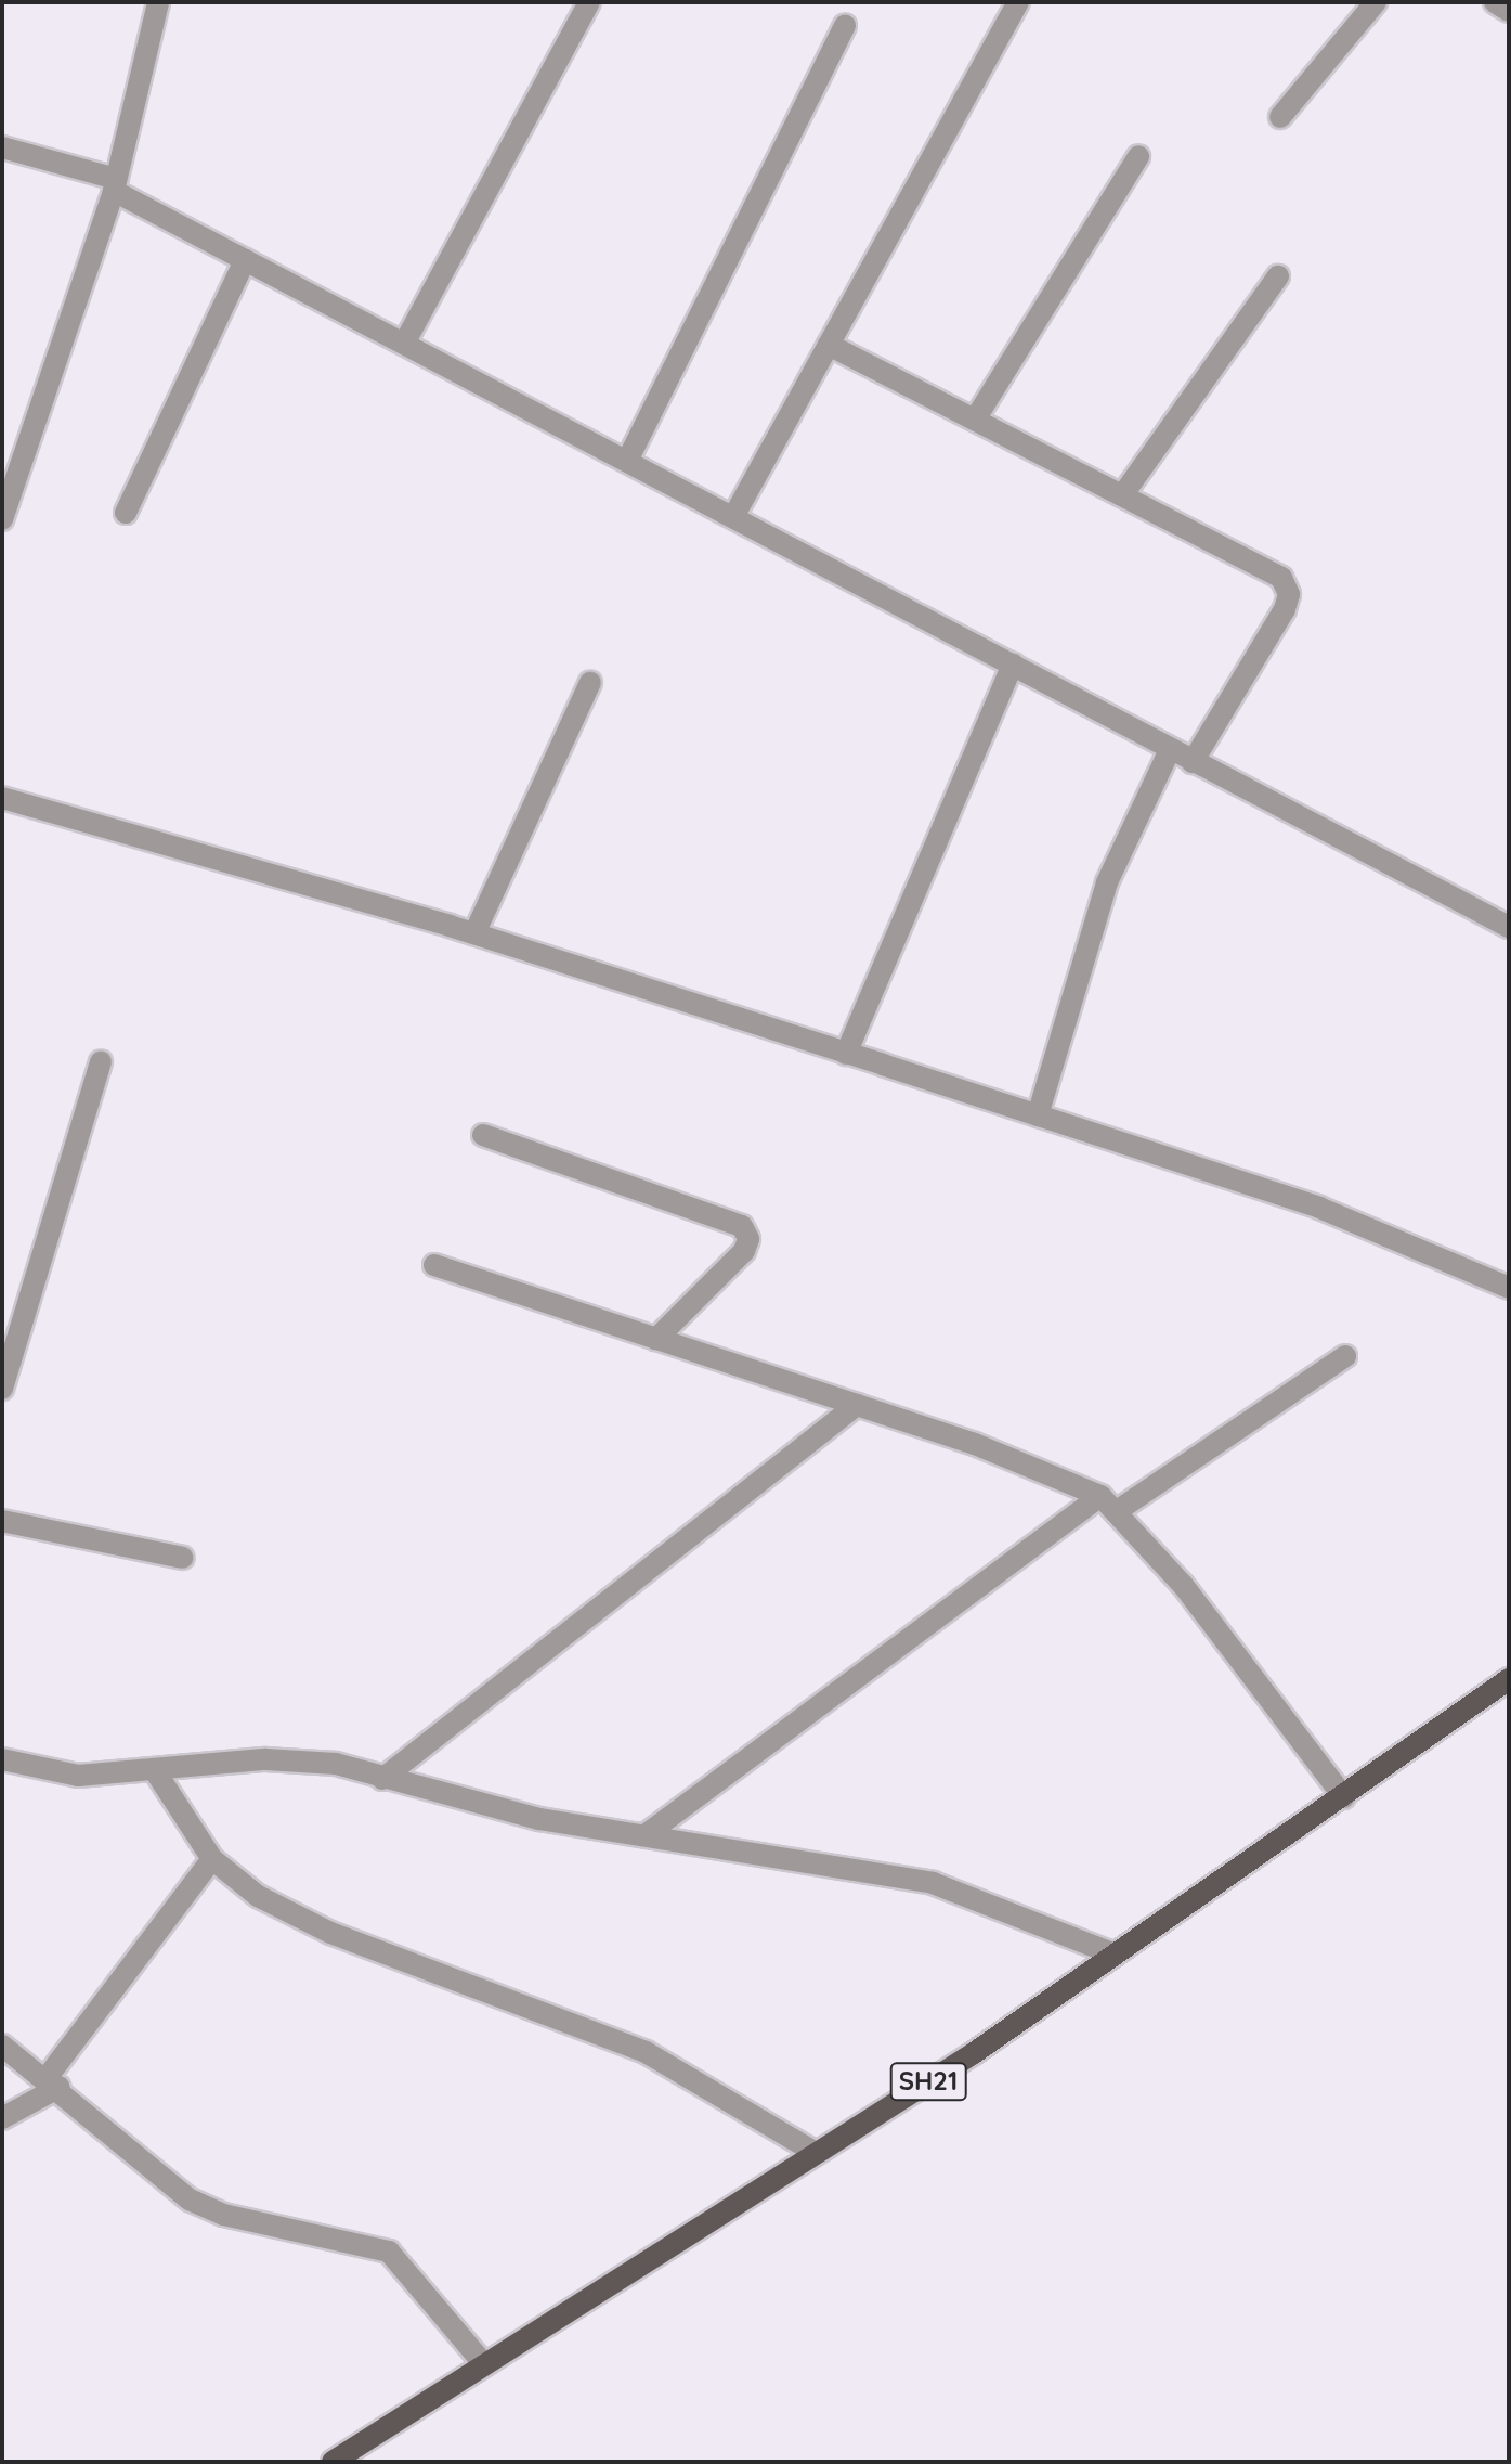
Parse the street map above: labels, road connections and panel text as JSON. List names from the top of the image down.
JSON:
{
  "streets": {
    "main road": ["SH21"]
  }
}
